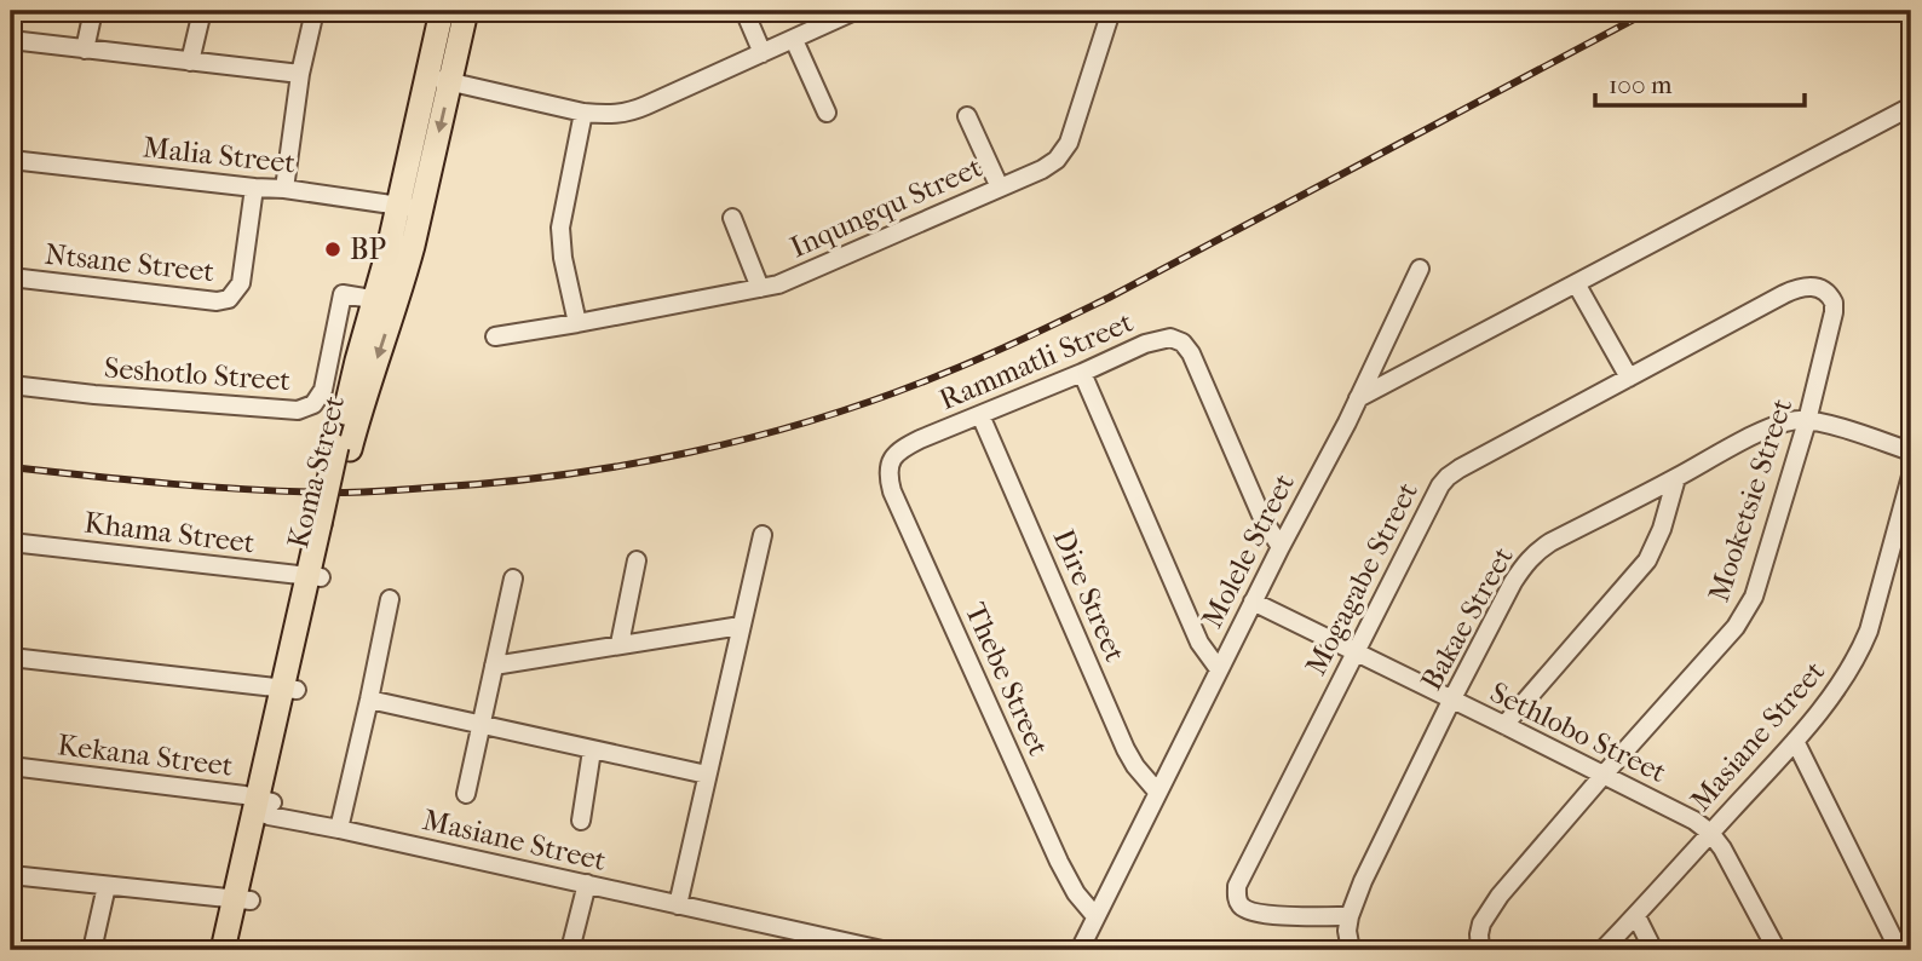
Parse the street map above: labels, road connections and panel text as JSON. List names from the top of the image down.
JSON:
{
  "streets": {
    "main road": ["Koma Street"],
    "street": [
      "Malia Street",
      "Inqungqu Street",
      "Ntsane Street",
      "Rammatli Street",
      "Seshotlo Street",
      "Mooketsie Street",
      "Khama Street",
      "Molele Street",
      "Mogagabe Street",
      "Dire Street",
      "Bakae Street",
      "Thebe Street",
      "Sethlobo Street",
      "Masiane Street",
      "Kekana Street"
    ]
  },
  "crossings": [
    ["Malia Street", "Ntsane Street"],
    ["Malia Street", "Koma Street"],
    ["Rammatli Street", "Molele Street"],
    ["Rammatli Street", "Dire Street"],
    ["Rammatli Street", "Thebe Street"],
    ["Seshotlo Street", "Koma Street"],
    ["Koma Street", "Khama Street"],
    ["Koma Street", "Masiane Street"],
    ["Koma Street", "Kekana Street"],
    ["Mooketsie Street", "Mogagabe Street"],
    ["Mooketsie Street", "Bakae Street"],
    ["Mooketsie Street", "Sethlobo Street"],
    ["Molele Street", "Dire Street"],
    ["Molele Street", "Thebe Street"],
    ["Molele Street", "Sethlobo Street"],
    ["Mogagabe Street", "Bakae Street"],
    ["Mogagabe Street", "Sethlobo Street"],
    ["Bakae Street", "Sethlobo Street"],
    ["Sethlobo Street", "Masiane Street"],
    ["Masiane Street", "Kekana Street"]
  ],
  "places": ["BP"],
  "scale_bar": "100 m"
}
